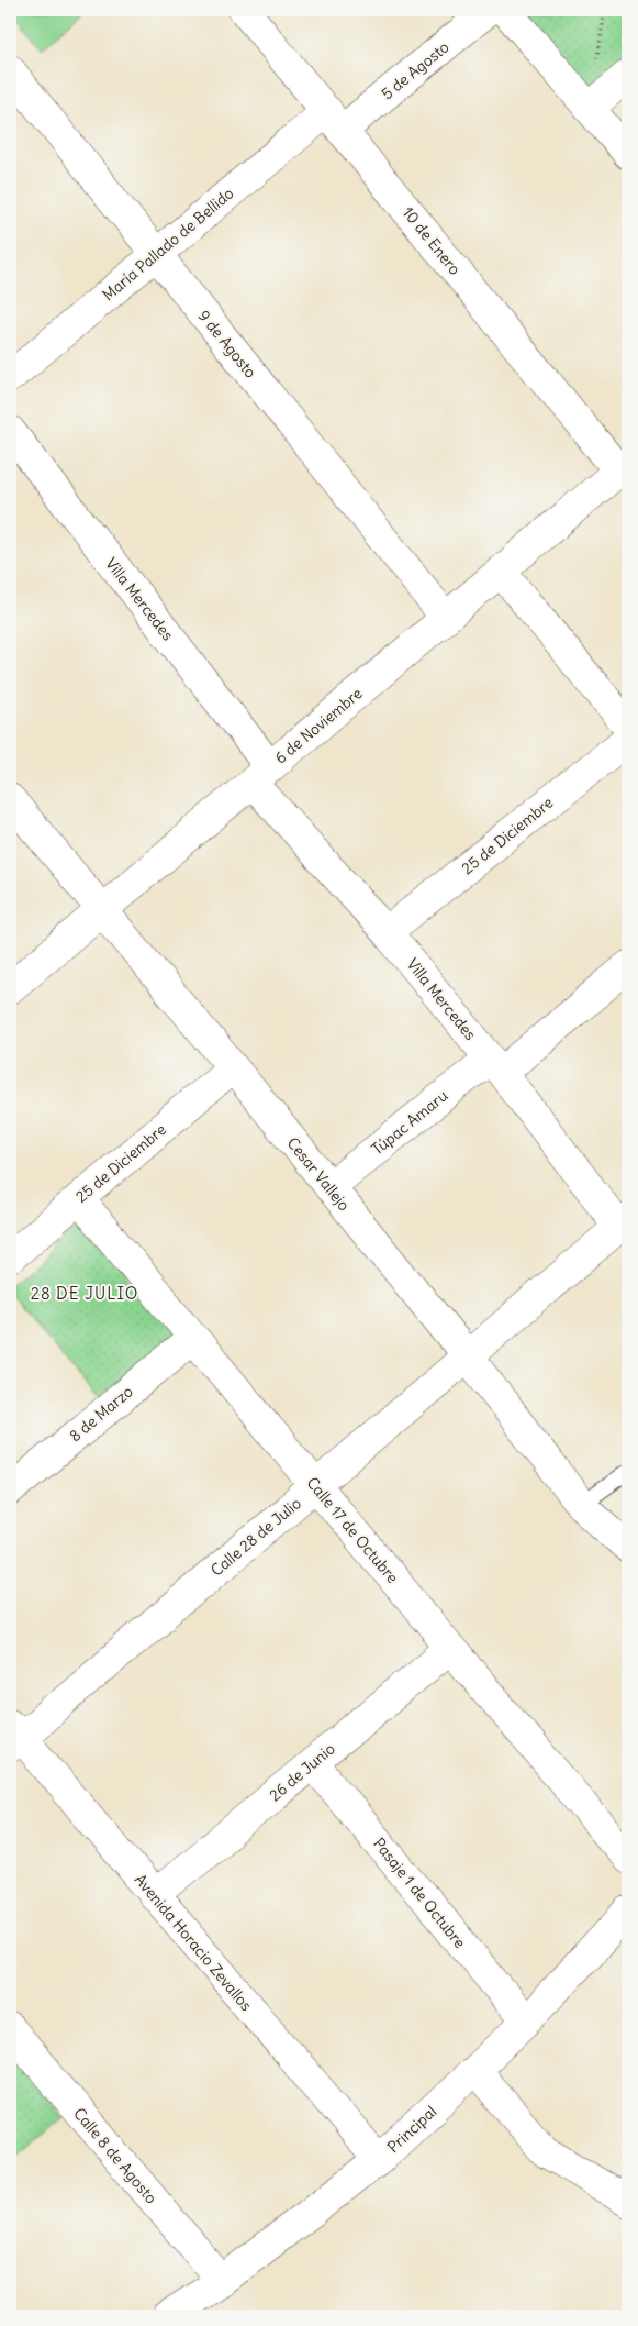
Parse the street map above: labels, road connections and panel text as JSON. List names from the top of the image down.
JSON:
{
  "streets": {
    "street": [
      "5 de Agosto",
      "10 de Enero",
      "María Pallado de Bellido",
      "9 de Agosto",
      "Villa Mercedes",
      "6 de Noviembre",
      "25 de Diciembre",
      "Túpac Amaru",
      "Cesar Vallejo",
      "8 de Marzo",
      "Calle 17 de Octubre",
      "Calle 28 de Julio",
      "26 de Junio",
      "Pasaje 1 de Octubre",
      "Avenida Horacio Zevallos",
      "Principal",
      "Calle 8 de Agosto"
    ]
  },
  "crossings": [
    ["5 de Agosto", "10 de Enero"],
    ["5 de Agosto", "María Pallado de Bellido"],
    ["10 de Enero", "María Pallado de Bellido"],
    ["10 de Enero", "6 de Noviembre"],
    ["María Pallado de Bellido", "9 de Agosto"],
    ["9 de Agosto", "6 de Noviembre"],
    ["Villa Mercedes", "6 de Noviembre"],
    ["Villa Mercedes", "25 de Diciembre"],
    ["Villa Mercedes", "Túpac Amaru"],
    ["Villa Mercedes", "Calle 28 de Julio"],
    ["6 de Noviembre", "Cesar Vallejo"],
    ["25 de Diciembre", "Cesar Vallejo"],
    ["25 de Diciembre", "Calle 17 de Octubre"],
    ["Túpac Amaru", "Cesar Vallejo"],
    ["Cesar Vallejo", "Calle 28 de Julio"],
    ["8 de Marzo", "Calle 17 de Octubre"],
    ["Calle 17 de Octubre", "Calle 28 de Julio"],
    ["Calle 17 de Octubre", "26 de Junio"],
    ["Calle 28 de Julio", "Avenida Horacio Zevallos"],
    ["26 de Junio", "Pasaje 1 de Octubre"],
    ["26 de Junio", "Avenida Horacio Zevallos"],
    ["Pasaje 1 de Octubre", "Principal"],
    ["Avenida Horacio Zevallos", "Principal"],
    ["Principal", "Calle 8 de Agosto"]
  ],
  "districts": ["28 DE JULIO"]
}
